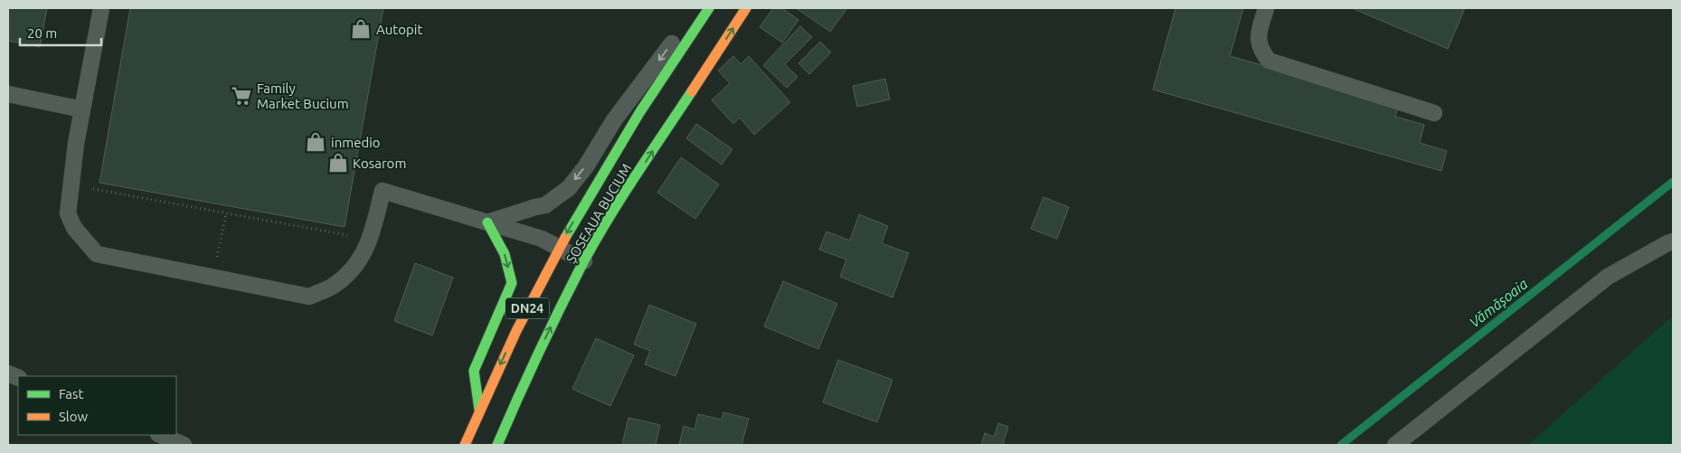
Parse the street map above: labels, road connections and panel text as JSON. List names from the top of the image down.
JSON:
{
  "streets": {
    "main road": ["ȘOSEAUA BUCIUM", "DN24"]
  },
  "water": ["Vămășoaia"],
  "places": {
    "shop": ["Autopit", "inmedio", "Kosarom"],
    "supermarket": ["Family Market Bucium"]
  },
  "legend": ["Fast", "Slow"],
  "scale_bar": "20 m"
}
